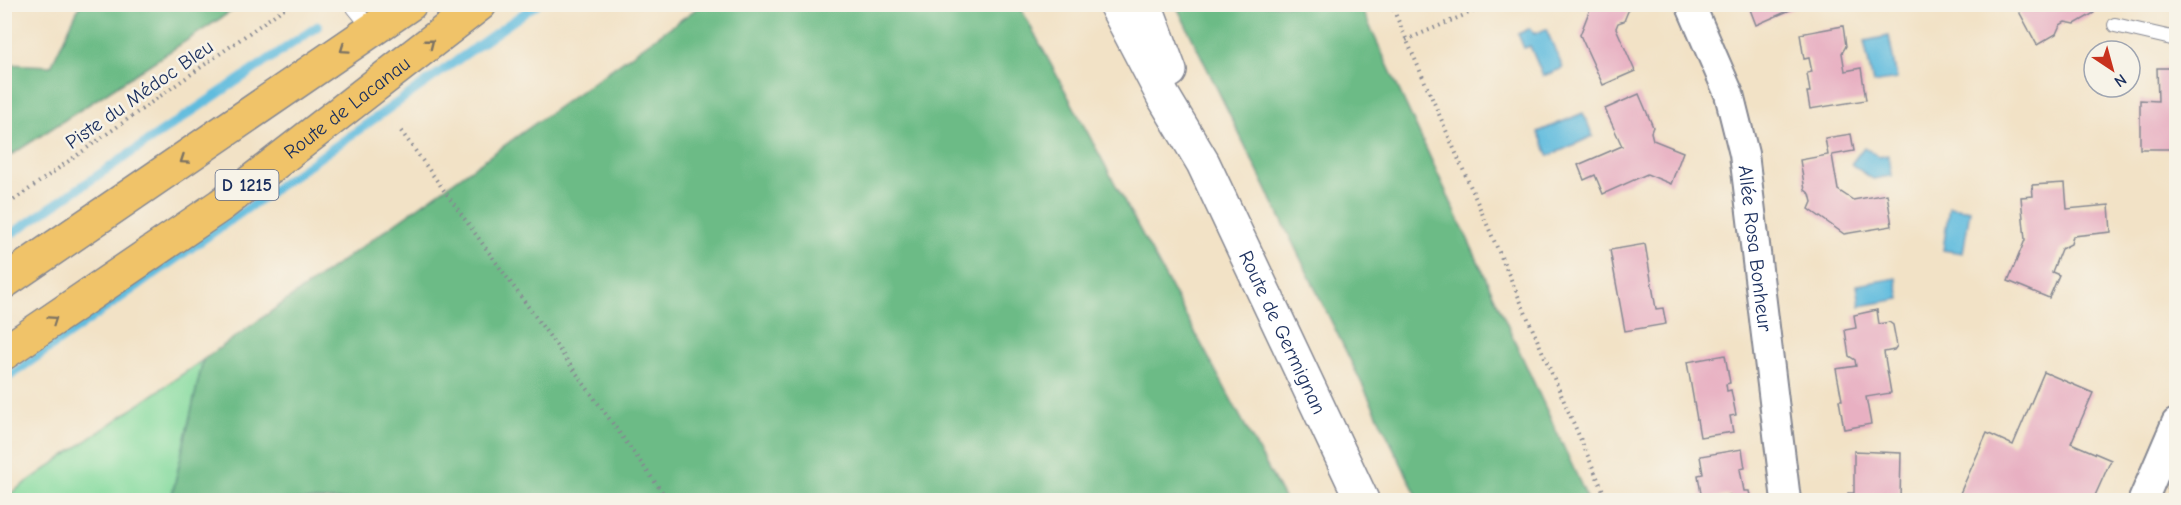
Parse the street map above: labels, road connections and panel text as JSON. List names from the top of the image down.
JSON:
{
  "streets": {
    "main road": ["Route de Lacanau", "D 1215"],
    "street": ["Allée Rosa Bonheur", "Route de Germignan"],
    "path": ["Piste du Médoc Bleu"]
  },
  "north": "bottom right"
}
